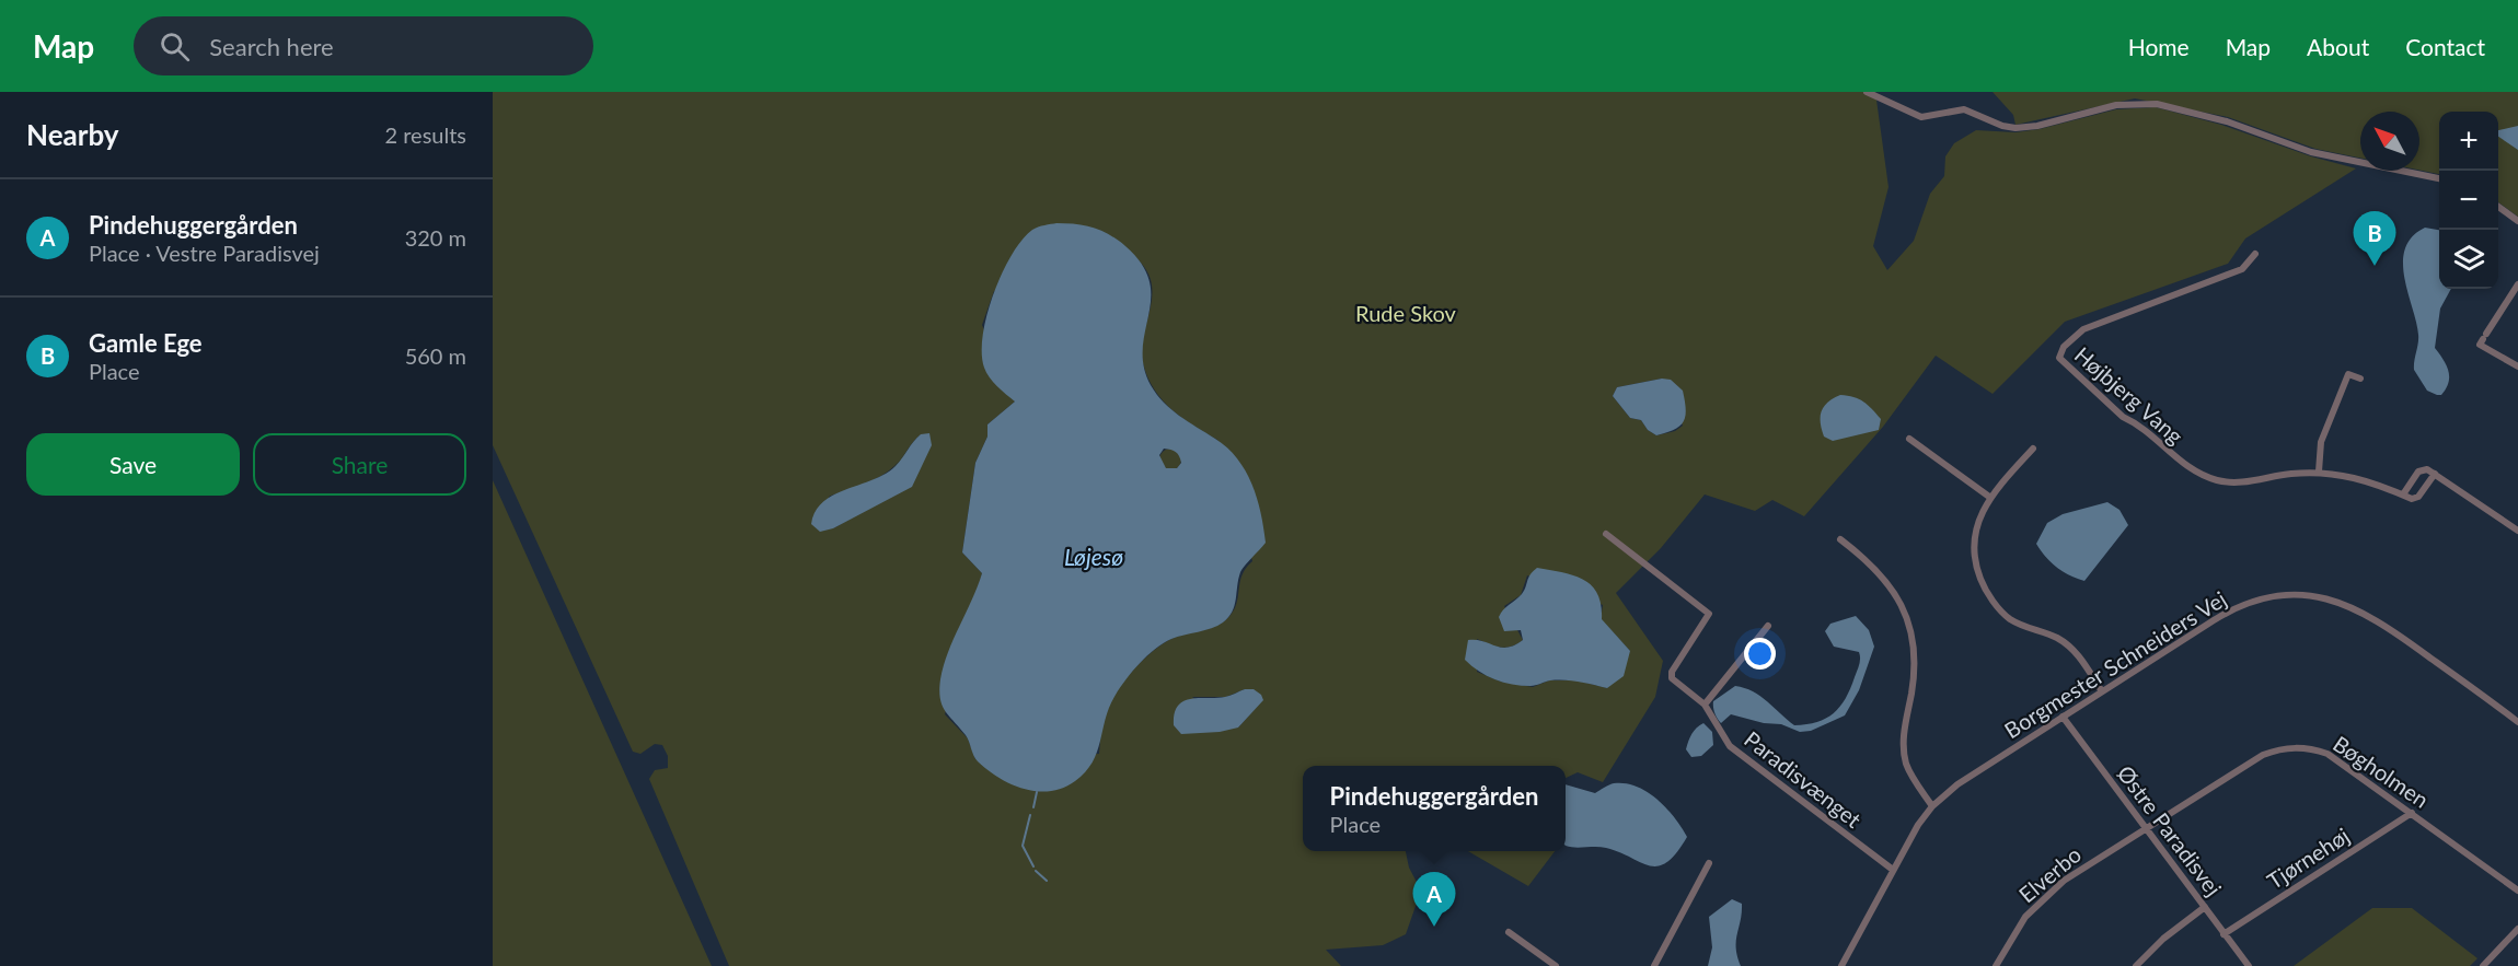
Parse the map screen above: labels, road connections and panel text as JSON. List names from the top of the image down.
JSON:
{
  "streets": {
    "street": [
      "Højbjerg Vang",
      "Borgmester Schneiders Vej",
      "Bøgholmen",
      "Paradisvænget",
      "Østre Paradisvej",
      "Tjørnehøj",
      "Elverbo"
    ]
  },
  "crossings": [
    ["Borgmester Schneiders Vej", "Paradisvænget"],
    ["Borgmester Schneiders Vej", "Østre Paradisvej"],
    ["Bøgholmen", "Østre Paradisvej"],
    ["Bøgholmen", "Tjørnehøj"],
    ["Bøgholmen", "Elverbo"],
    ["Østre Paradisvej", "Tjørnehøj"],
    ["Østre Paradisvej", "Elverbo"]
  ],
  "water": ["Løjesø"],
  "parks": ["Rude Skov"],
  "north": "top left",
  "page": {
    "header": "Map",
    "search": "Search here",
    "nav": [
      "Home",
      "Map",
      "About",
      "Contact"
    ],
    "heading": ["Nearby", "2 results"],
    "map_buttons": ["+", "−"],
    "list": [
      {
        "mark": "A",
        "name": "Pindehuggergården",
        "note": "Place · Vestre Paradisvej",
        "value": "320 m"
      },
      {
        "mark": "B",
        "name": "Gamle Ege",
        "note": "Place",
        "value": "560 m"
      }
    ],
    "pins": ["B", "A"],
    "buttons": ["Save", "Share"],
    "popup": ["Pindehuggergården", "Place"]
  }
}
